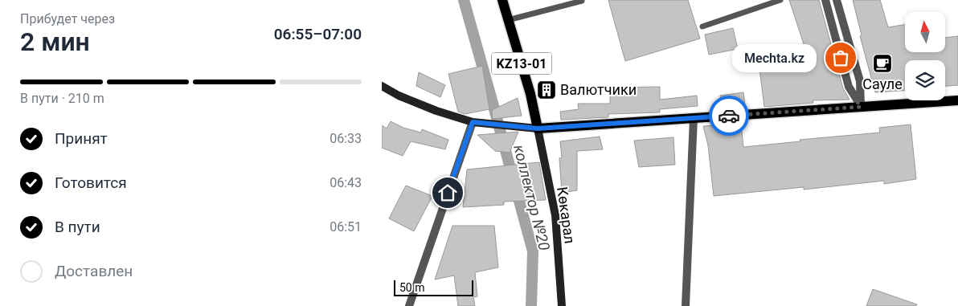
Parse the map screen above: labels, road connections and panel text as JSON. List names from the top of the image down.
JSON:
{
  "streets": {
    "main road": ["KZ13-01", "Көкарал"]
  },
  "crossings": [
    ["KZ13-01", "Көкарал"]
  ],
  "water": ["коллектор №20"],
  "places": {
    "other": ["Mechta.kz"],
    "cafe": ["Сауле"],
    "building": ["Валютчики"]
  },
  "scale_bar": "50 m",
  "north": "top",
  "page": {
    "heading": ["2 мин", "Прибудет через", "06:55–07:00"],
    "bubble": "Mechta.kz",
    "bar": "В пути · 210 m",
    "list": [
      ["Принят", "06:33"],
      ["Готовится", "06:43"],
      ["В пути", "06:51"],
      "Доставлен"
    ],
    "scale": "50 m"
  }
}
